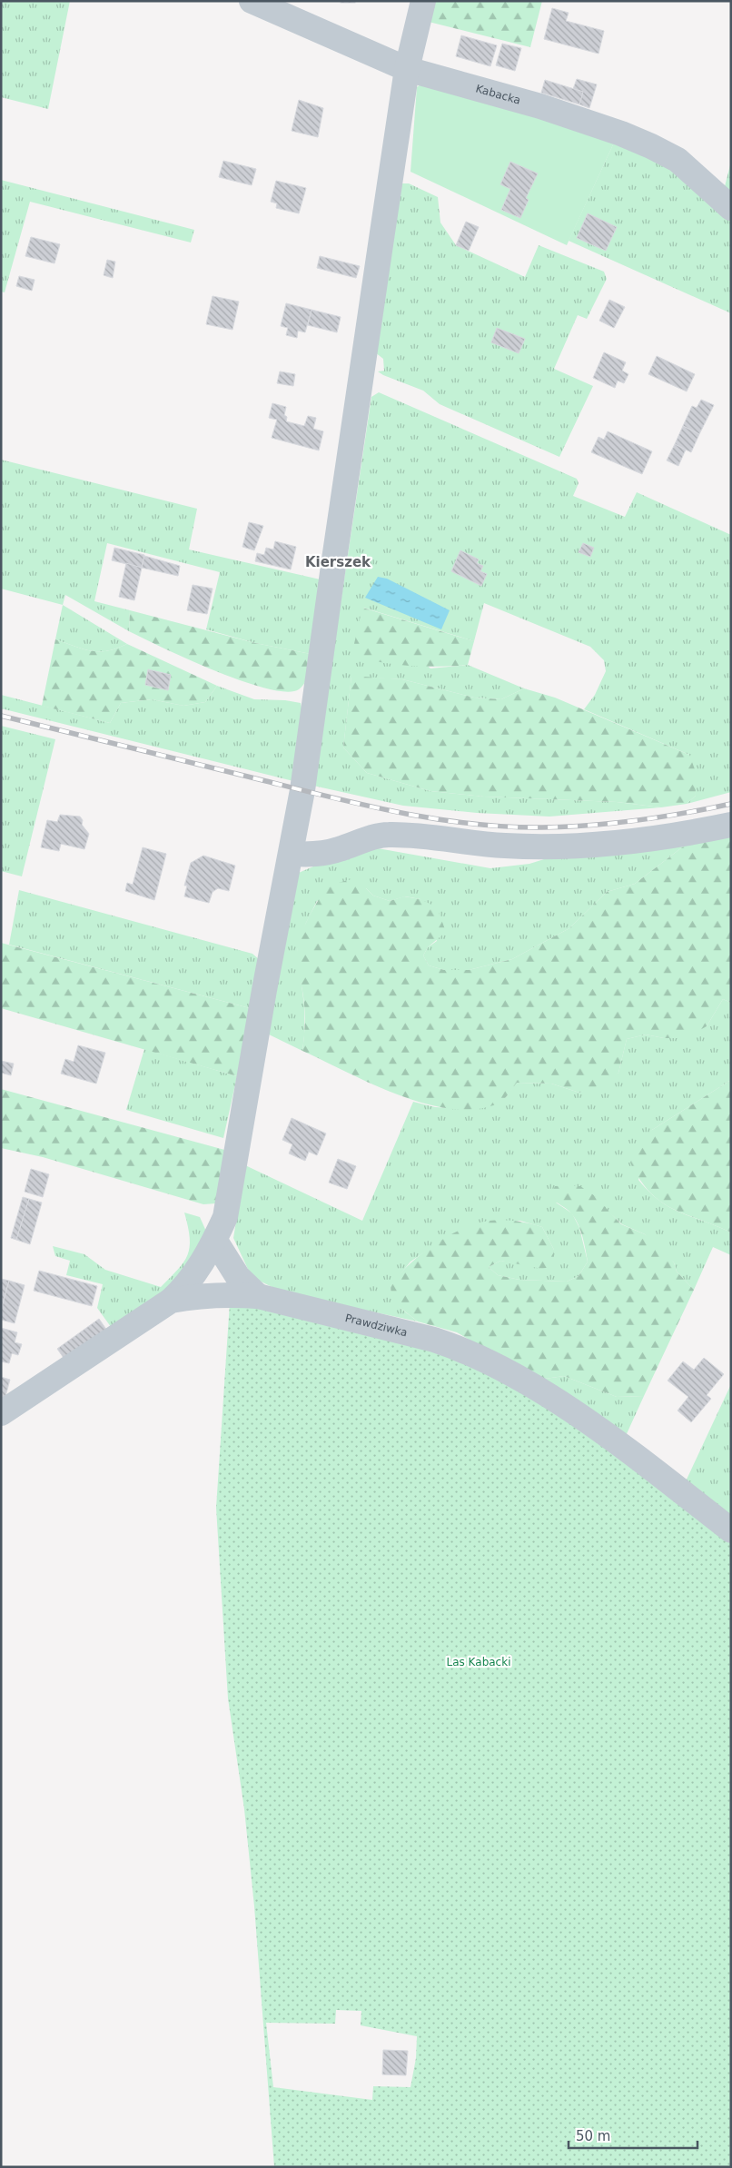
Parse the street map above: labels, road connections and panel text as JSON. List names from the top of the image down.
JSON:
{
  "streets": {
    "street": ["Kabacka", "Prawdziwka"]
  },
  "districts": ["Kierszek"],
  "parks": ["Las Kabacki"],
  "scale_bar": "50 m"
}
